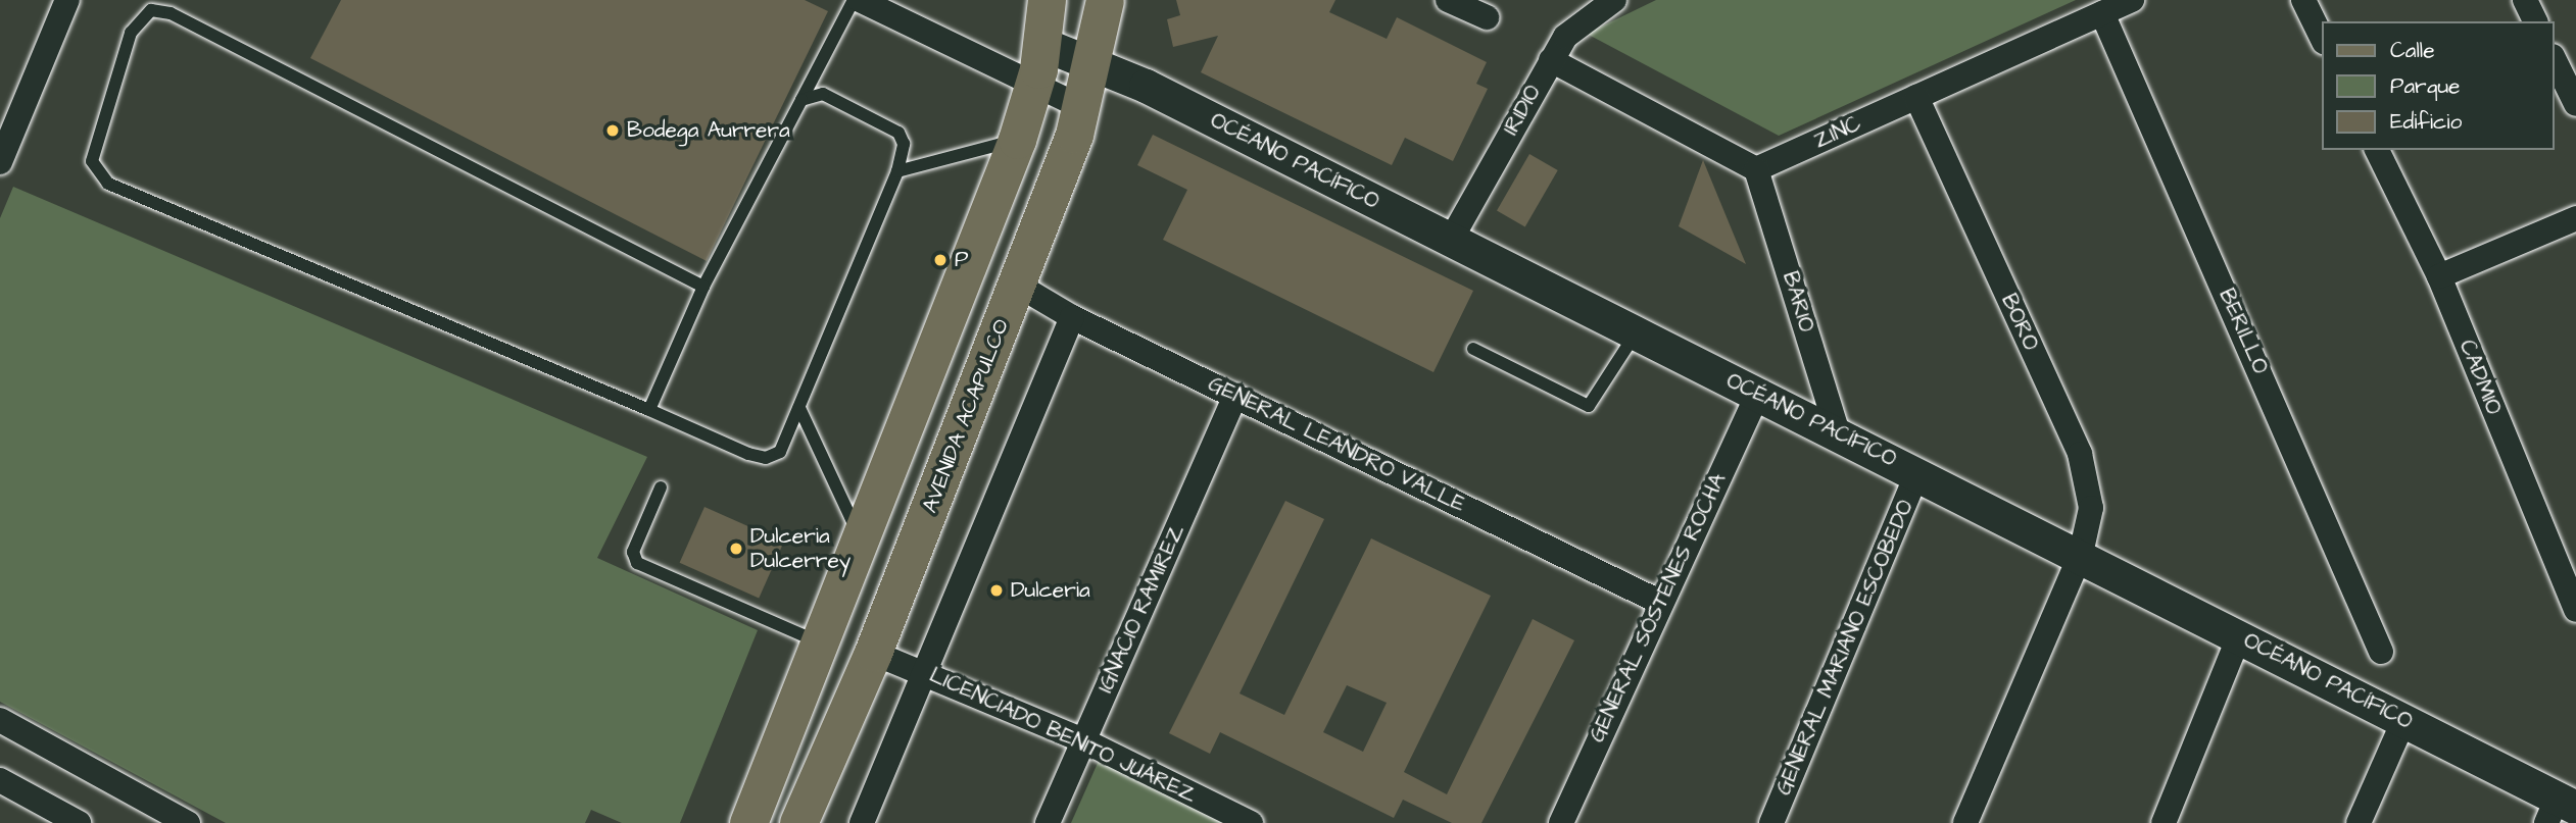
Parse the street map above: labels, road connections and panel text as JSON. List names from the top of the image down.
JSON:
{
  "streets": {
    "main road": ["AVENIDA ACAPULCO"],
    "street": [
      "IRIDIO",
      "ZINC",
      "OCÉANO PACÍFICO",
      "BARIO",
      "BORO",
      "BERILLO",
      "CADMIO",
      "GENERAL LEANDRO VALLE",
      "GENERAL SÓSTENES ROCHA",
      "IGNACIO RAMIREZ",
      "GENERAL MARIANO ESCOBEDO",
      "LICENCIADO BENITO JUÁREZ"
    ]
  },
  "crossings": [
    ["IRIDIO", "OCÉANO PACÍFICO"],
    ["ZINC", "BARIO"],
    ["ZINC", "BORO"],
    ["ZINC", "BERILLO"],
    ["OCÉANO PACÍFICO", "BARIO"],
    ["OCÉANO PACÍFICO", "BORO"],
    ["OCÉANO PACÍFICO", "AVENIDA ACAPULCO"],
    ["OCÉANO PACÍFICO", "GENERAL SÓSTENES ROCHA"],
    ["OCÉANO PACÍFICO", "GENERAL MARIANO ESCOBEDO"],
    ["AVENIDA ACAPULCO", "GENERAL LEANDRO VALLE"],
    ["AVENIDA ACAPULCO", "LICENCIADO BENITO JUÁREZ"],
    ["GENERAL LEANDRO VALLE", "GENERAL SÓSTENES ROCHA"],
    ["GENERAL LEANDRO VALLE", "IGNACIO RAMIREZ"],
    ["IGNACIO RAMIREZ", "LICENCIADO BENITO JUÁREZ"]
  ],
  "places": [
    "Bodega Aurrera",
    "P",
    "Dulceria Dulcerrey",
    "Dulceria"
  ],
  "legend": ["Calle", "Parque", "Edificio"]
}
